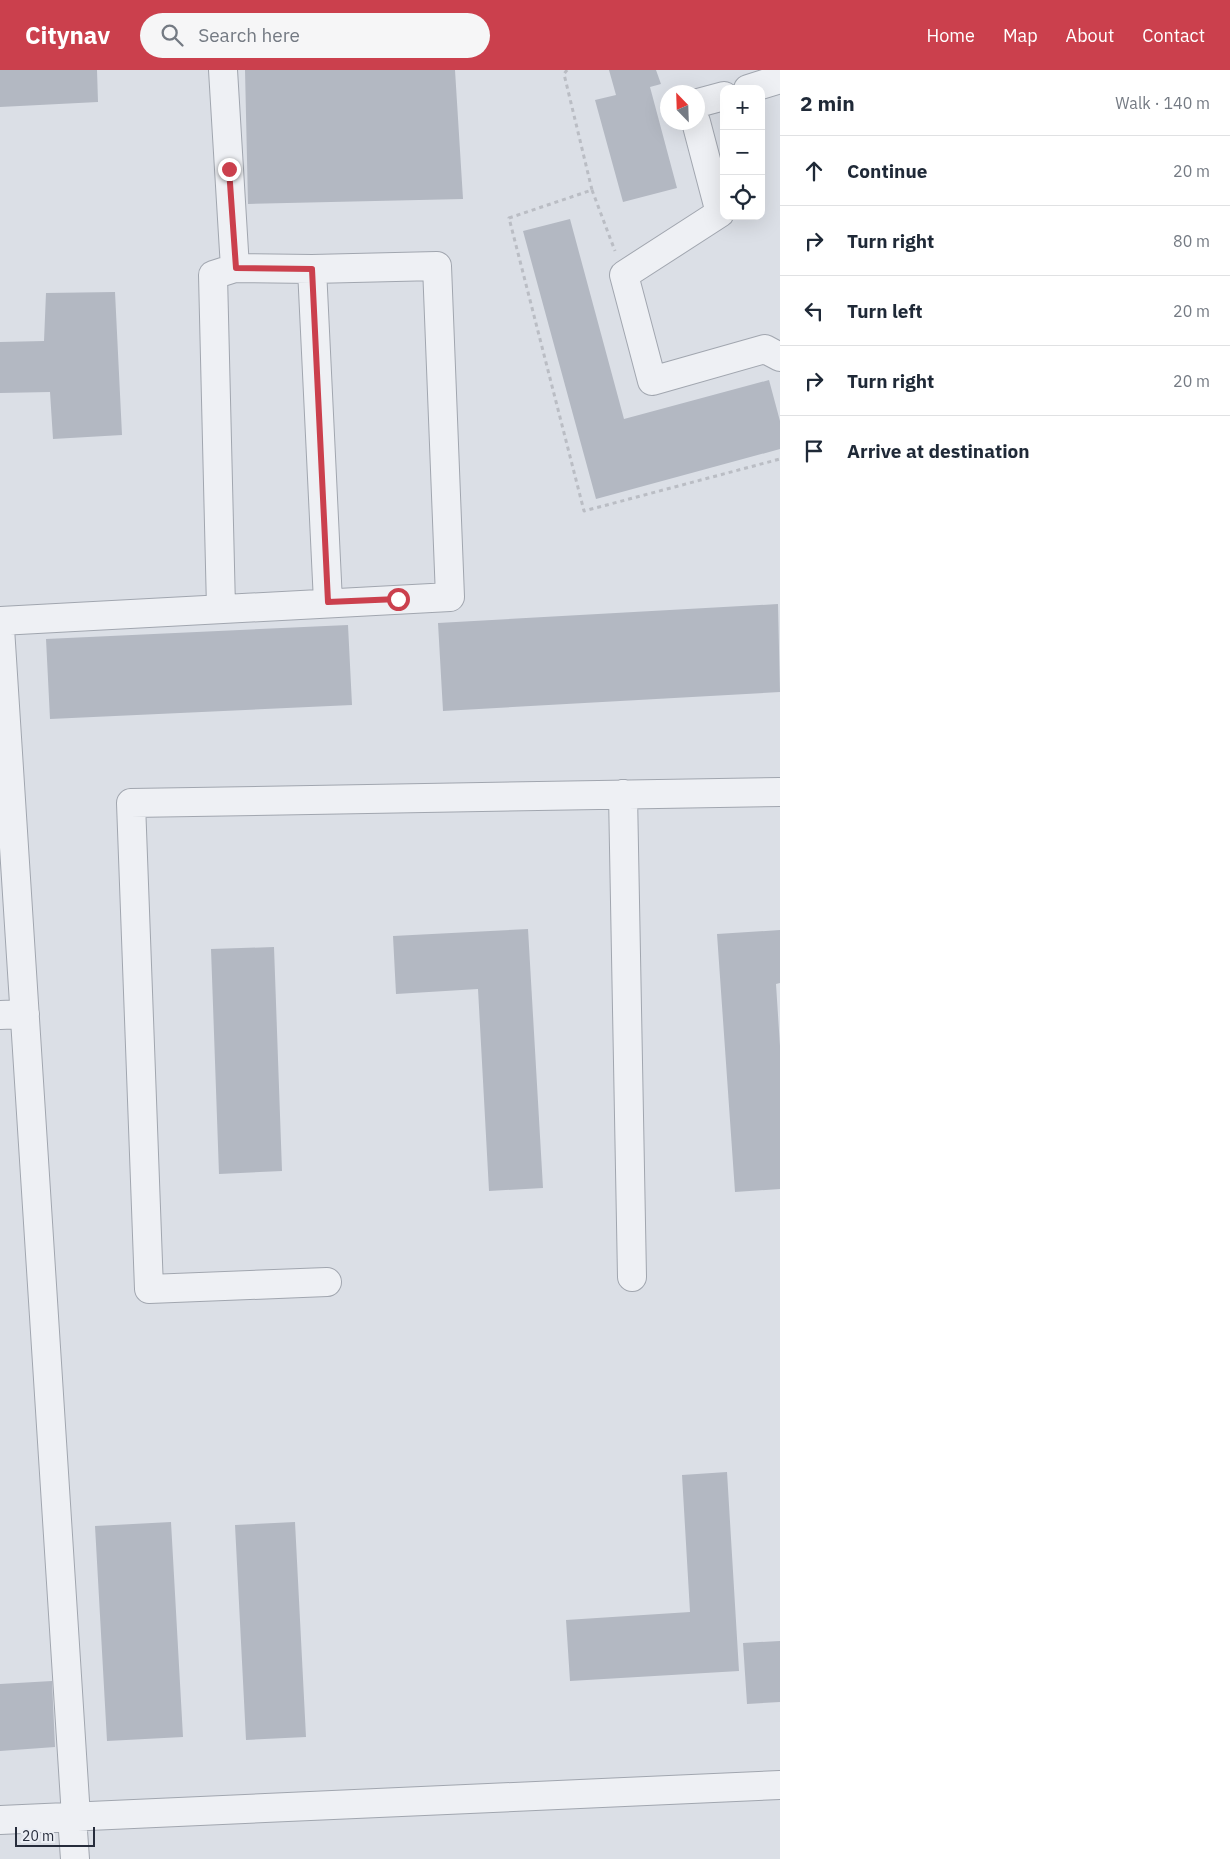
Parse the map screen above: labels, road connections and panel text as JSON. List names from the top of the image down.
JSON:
{
  "scale_bar": "20 m",
  "north": "top left",
  "page": {
    "header": "Citynav",
    "search": "Search here",
    "nav": [
      "Home",
      "Map",
      "About",
      "Contact"
    ],
    "heading": ["2 min", "Walk · 140 m"],
    "map_buttons": ["+", "−"],
    "list": [
      ["Continue", "20 m"],
      ["Turn right", "80 m"],
      ["Turn left", "20 m"],
      ["Turn right", "20 m"],
      "Arrive at destination"
    ],
    "scale": "20 m"
  }
}
